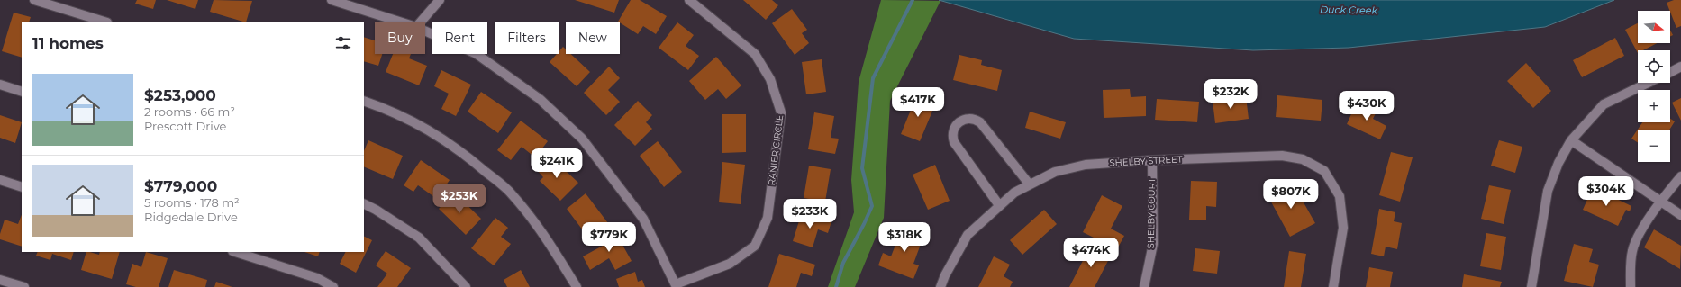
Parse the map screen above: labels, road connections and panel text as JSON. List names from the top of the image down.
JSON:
{
  "streets": {
    "street": ["RANIER CIRCLE", "SHELBY STREET", "SHELBY COURT"]
  },
  "crossings": [
    ["SHELBY STREET", "SHELBY COURT"]
  ],
  "water": ["Duck Creek"],
  "north": "right",
  "page": {
    "map_buttons": ["+", "−"],
    "chip": [
      "Buy",
      "Rent",
      "Filters",
      "New"
    ],
    "heading": "11 homes",
    "list": [
      {
        "name": "$253,000",
        "note": "2 rooms · 66 m² · Prescott Drive"
      },
      {
        "name": "$779,000",
        "note": "5 rooms · 178 m² · Ridgedale Drive"
      }
    ],
    "price": [
      "$232K",
      "$417K",
      "$430K",
      "$241K",
      "$304K",
      "$807K",
      "$253K",
      "$233K",
      "$779K",
      "$318K",
      "$474K"
    ]
  }
}
